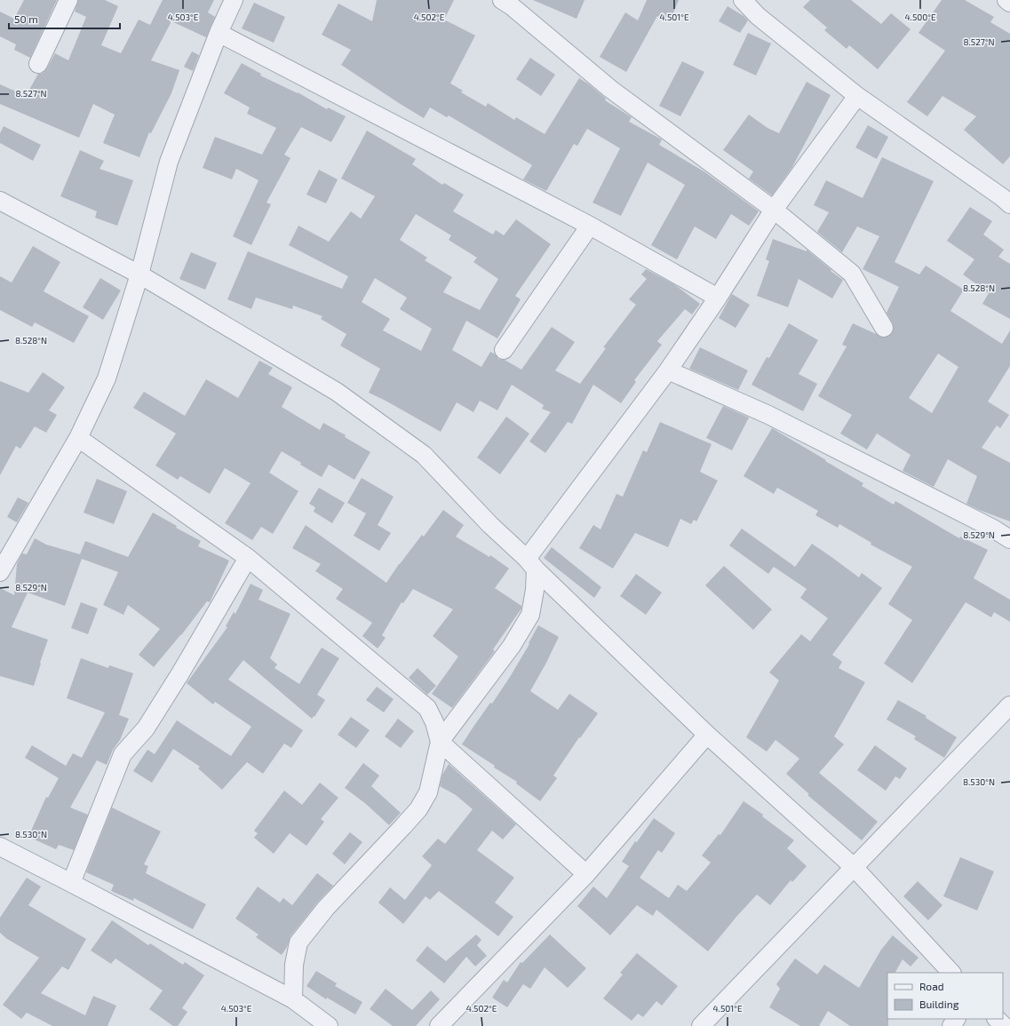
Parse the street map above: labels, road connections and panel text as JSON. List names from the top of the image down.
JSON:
{
  "legend": ["Road", "Building"],
  "scale_bar": "50 m",
  "coordinates": [
    "4.503°E",
    "4.502°E",
    "4.501°E",
    "4.500°E",
    "8.527°N",
    "8.528°N",
    "8.529°N",
    "8.530°N"
  ]
}
